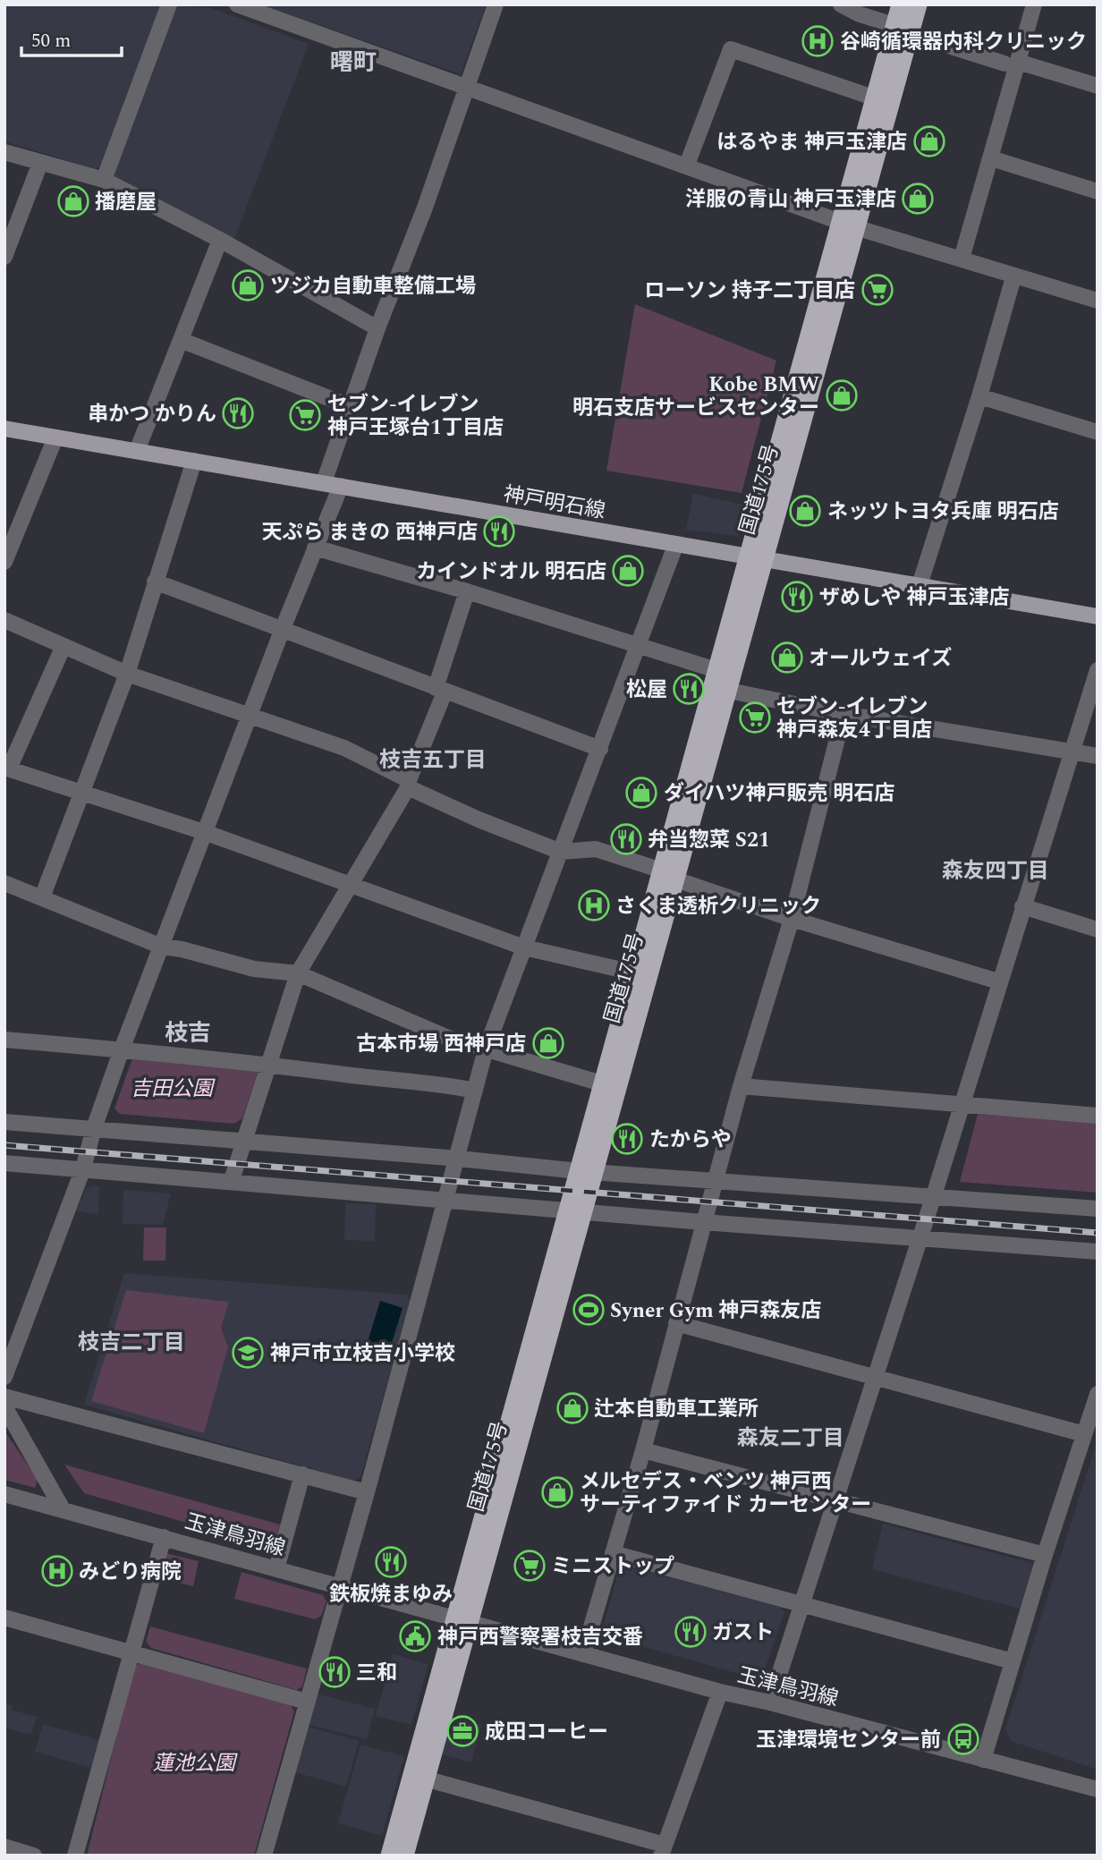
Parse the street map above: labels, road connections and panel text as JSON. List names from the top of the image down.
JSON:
{
  "streets": {
    "highway": ["国道175号"],
    "main road": ["神戸明石線"],
    "street": ["玉津鳥羽線"]
  },
  "crossings": [
    ["国道175号", "神戸明石線"],
    ["国道175号", "玉津鳥羽線"]
  ],
  "districts": [
    "曙町",
    "枝吉五丁目",
    "森友四丁目",
    "枝吉",
    "枝吉二丁目",
    "森友二丁目"
  ],
  "parks": ["吉田公園", "蓮池公園"],
  "places": {
    "hospital": ["谷崎循環器内科クリニック", "さくま透析クリニック", "みどり病院"],
    "shop": [
      "はるやま 神戸玉津店",
      "洋服の青山 神戸玉津店",
      "播磨屋",
      "ツジカ自動車整備工場",
      "Kobe BMW 明石支店サービスセンター",
      "ネッツトヨタ兵庫 明石店",
      "カインドオル 明石店",
      "オールウェイズ",
      "ダイハツ神戸販売 明石店",
      "古本市場 西神戸店",
      "辻本自動車工業所",
      "メルセデス・ベンツ 神戸西 サーティファイド カーセンター"
    ],
    "supermarket": [
      "ローソン 持子二丁目店",
      "セブン-イレブン 神戸王塚台1丁目店",
      "セブン-イレブン 神戸森友4丁目店",
      "ミニストップ"
    ],
    "restaurant": [
      "串かつ かりん",
      "天ぷら まきの 西神戸店",
      "ザめしや 神戸玉津店",
      "松屋",
      "弁当惣菜 S21",
      "たからや",
      "鉄板焼まゆみ",
      "ガスト",
      "三和"
    ],
    "sports": ["Syner Gym 神戸森友店"],
    "school or university": ["神戸市立枝吉小学校"],
    "public building": ["神戸西警察署枝吉交番"],
    "office": ["成田コーヒー"],
    "bus stop": ["玉津環境センター前"]
  },
  "scale_bar": "50 m"
}
